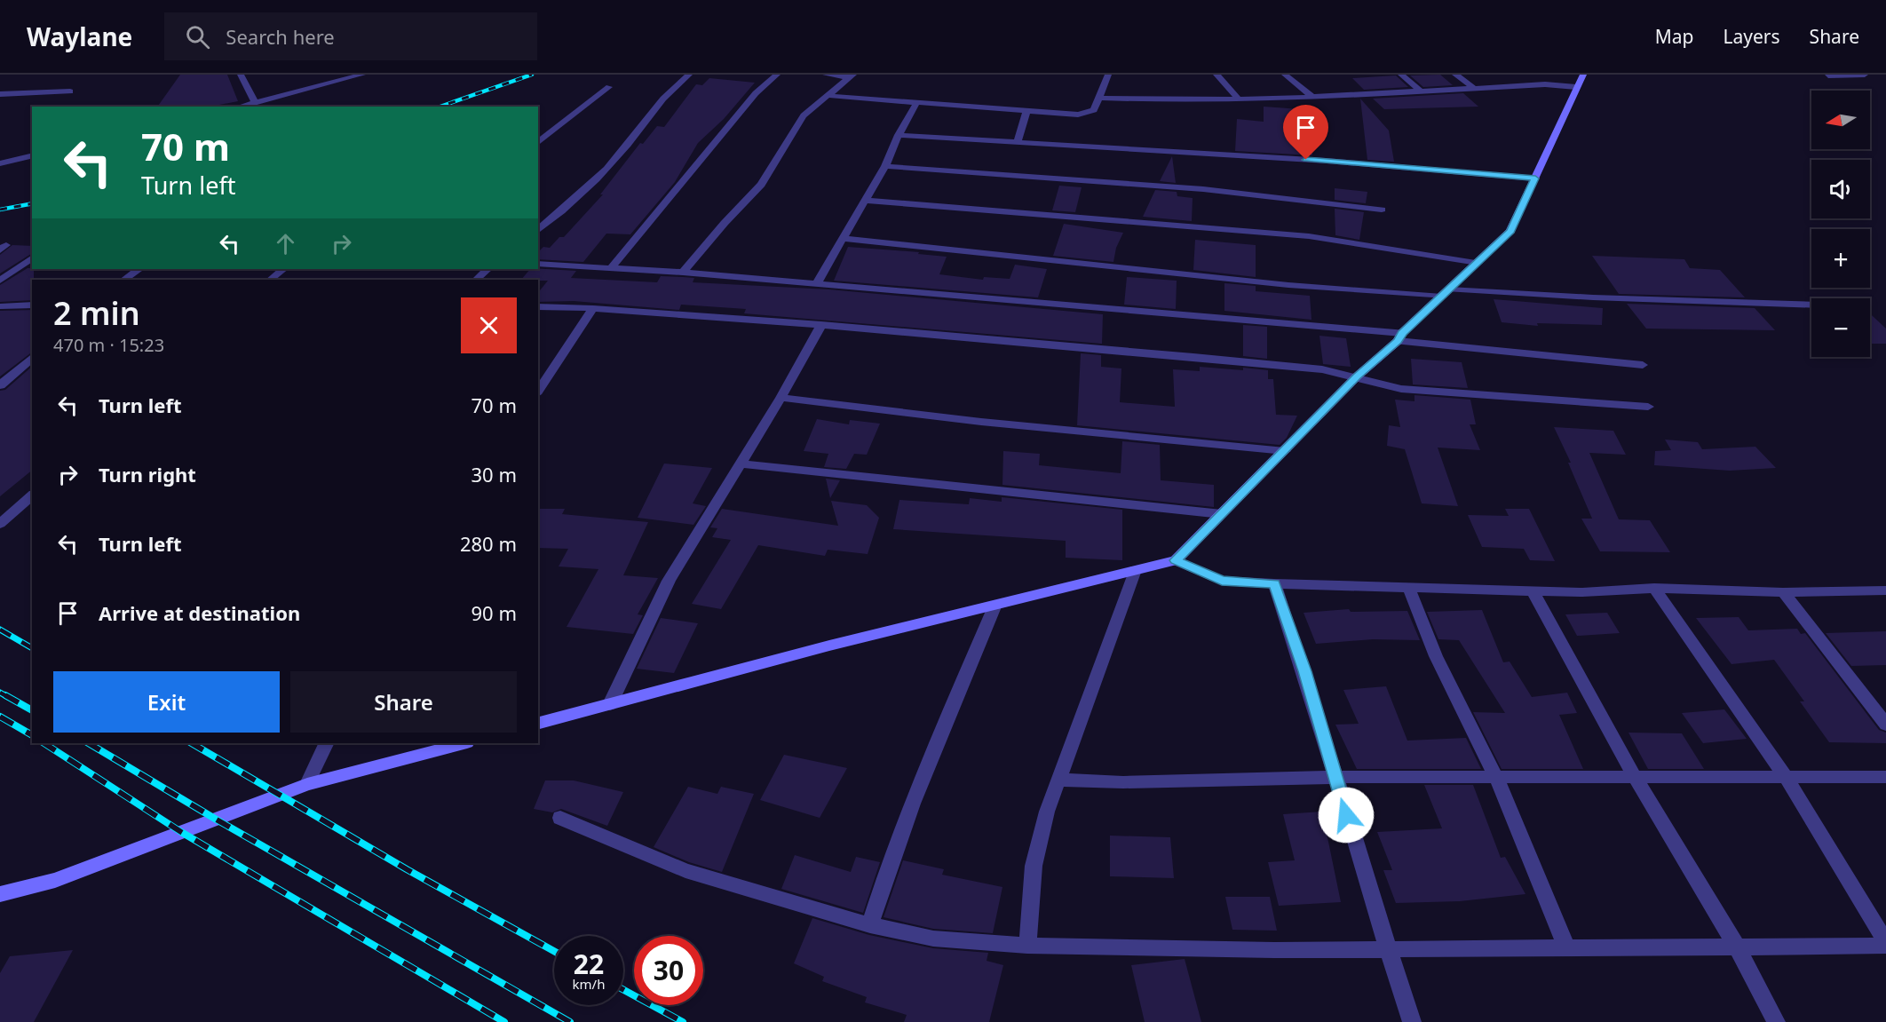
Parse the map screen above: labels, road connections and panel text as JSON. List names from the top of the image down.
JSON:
{
  "north": "left",
  "page": {
    "header": "Waylane",
    "search": "Search here",
    "nav": ["Map", "Layers", "Share"],
    "map_buttons": ["+", "−"],
    "turn": ["70 m", "Turn left"],
    "heading": ["2 min", "470 m · 15:23"],
    "list": [
      {
        "name": "Turn left",
        "value": "70 m"
      },
      {
        "name": "Turn right",
        "value": "30 m"
      },
      {
        "name": "Turn left",
        "value": "280 m"
      },
      {
        "name": "Arrive at destination",
        "value": "90 m"
      }
    ],
    "buttons": ["Exit", "Share"],
    "speed": "22 km/h",
    "limit": "30"
  }
}
